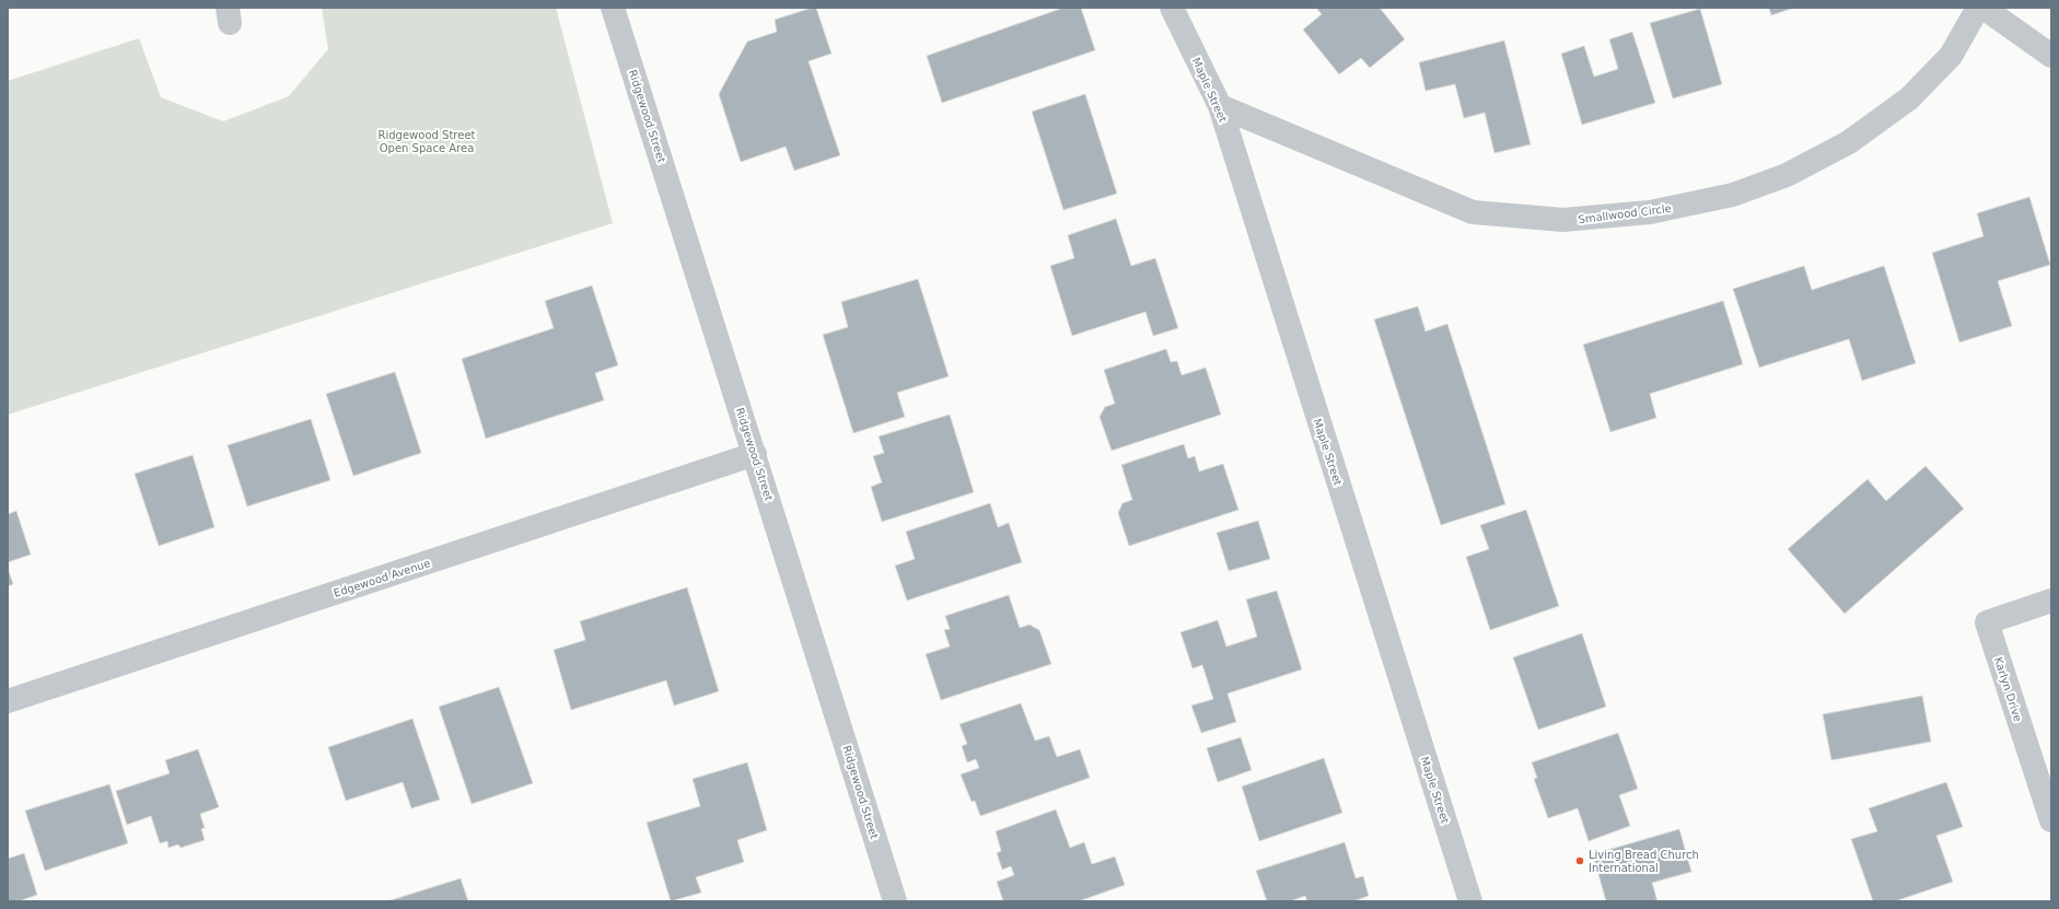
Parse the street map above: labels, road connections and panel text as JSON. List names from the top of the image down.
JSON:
{
  "streets": {
    "street": [
      "Maple Street",
      "Ridgewood Street",
      "Smallwood Circle",
      "Edgewood Avenue",
      "Karlyn Drive"
    ]
  },
  "crossings": [
    ["Maple Street", "Smallwood Circle"],
    ["Ridgewood Street", "Edgewood Avenue"]
  ],
  "parks": ["Ridgewood Street Open Space Area"],
  "places": ["Living Bread Church International"]
}
